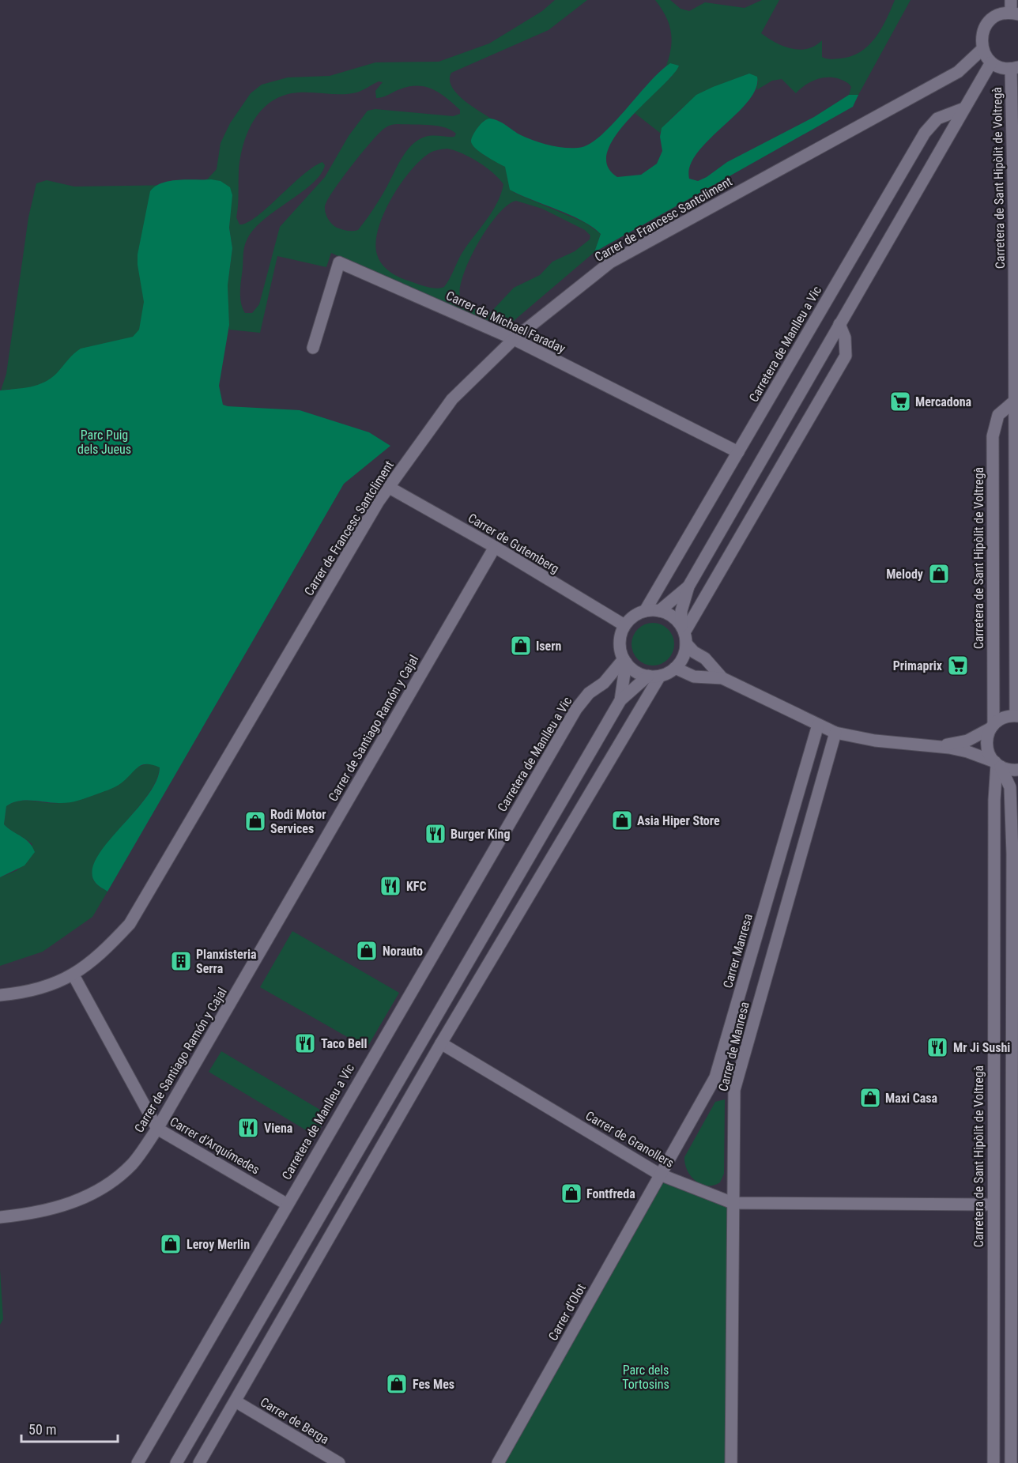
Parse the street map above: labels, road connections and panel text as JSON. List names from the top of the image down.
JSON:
{
  "streets": {
    "street": [
      "Carretera de Sant Hipòlit de Voltregà",
      "Carrer de Francesc Santcliment",
      "Carrer de Michael Faraday",
      "Carretera de Manlleu a Vic",
      "Carrer de Gutemberg",
      "Carrer de Santiago Ramón y Cajal",
      "Carrer Manresa",
      "Carrer de Manresa",
      "Carrer de Granollers",
      "Carrer d'Arquímedes",
      "Carrer d'Olot",
      "Carrer de Berga"
    ]
  },
  "crossings": [
    ["Carretera de Sant Hipòlit de Voltregà", "Carrer de Granollers"],
    ["Carrer de Francesc Santcliment", "Carrer de Michael Faraday"],
    ["Carrer de Francesc Santcliment", "Carrer de Gutemberg"],
    ["Carrer de Francesc Santcliment", "Carrer d'Arquímedes"],
    ["Carrer de Michael Faraday", "Carretera de Manlleu a Vic"],
    ["Carretera de Manlleu a Vic", "Carrer de Gutemberg"],
    ["Carretera de Manlleu a Vic", "Carrer d'Arquímedes"],
    ["Carrer de Gutemberg", "Carrer de Santiago Ramón y Cajal"],
    ["Carrer de Santiago Ramón y Cajal", "Carrer d'Arquímedes"],
    ["Carrer Manresa", "Carrer de Granollers"],
    ["Carrer Manresa", "Carrer d'Olot"],
    ["Carrer de Manresa", "Carrer de Granollers"],
    ["Carrer de Granollers", "Carrer d'Olot"]
  ],
  "parks": ["Parc Puig dels Jueus", "Parc dels Tortosins"],
  "places": {
    "supermarket": ["Mercadona", "Primaprix"],
    "shop": [
      "Melody",
      "Isern",
      "Asia Hiper Store",
      "Rodi Motor Services",
      "Norauto",
      "Maxi Casa",
      "Fontfreda",
      "Leroy Merlin",
      "Fes Mes"
    ],
    "restaurant": [
      "Burger King",
      "KFC",
      "Taco Bell",
      "Mr Ji Sushi",
      "Viena"
    ],
    "building": ["Planxisteria Serra"]
  },
  "scale_bar": "50 m"
}
